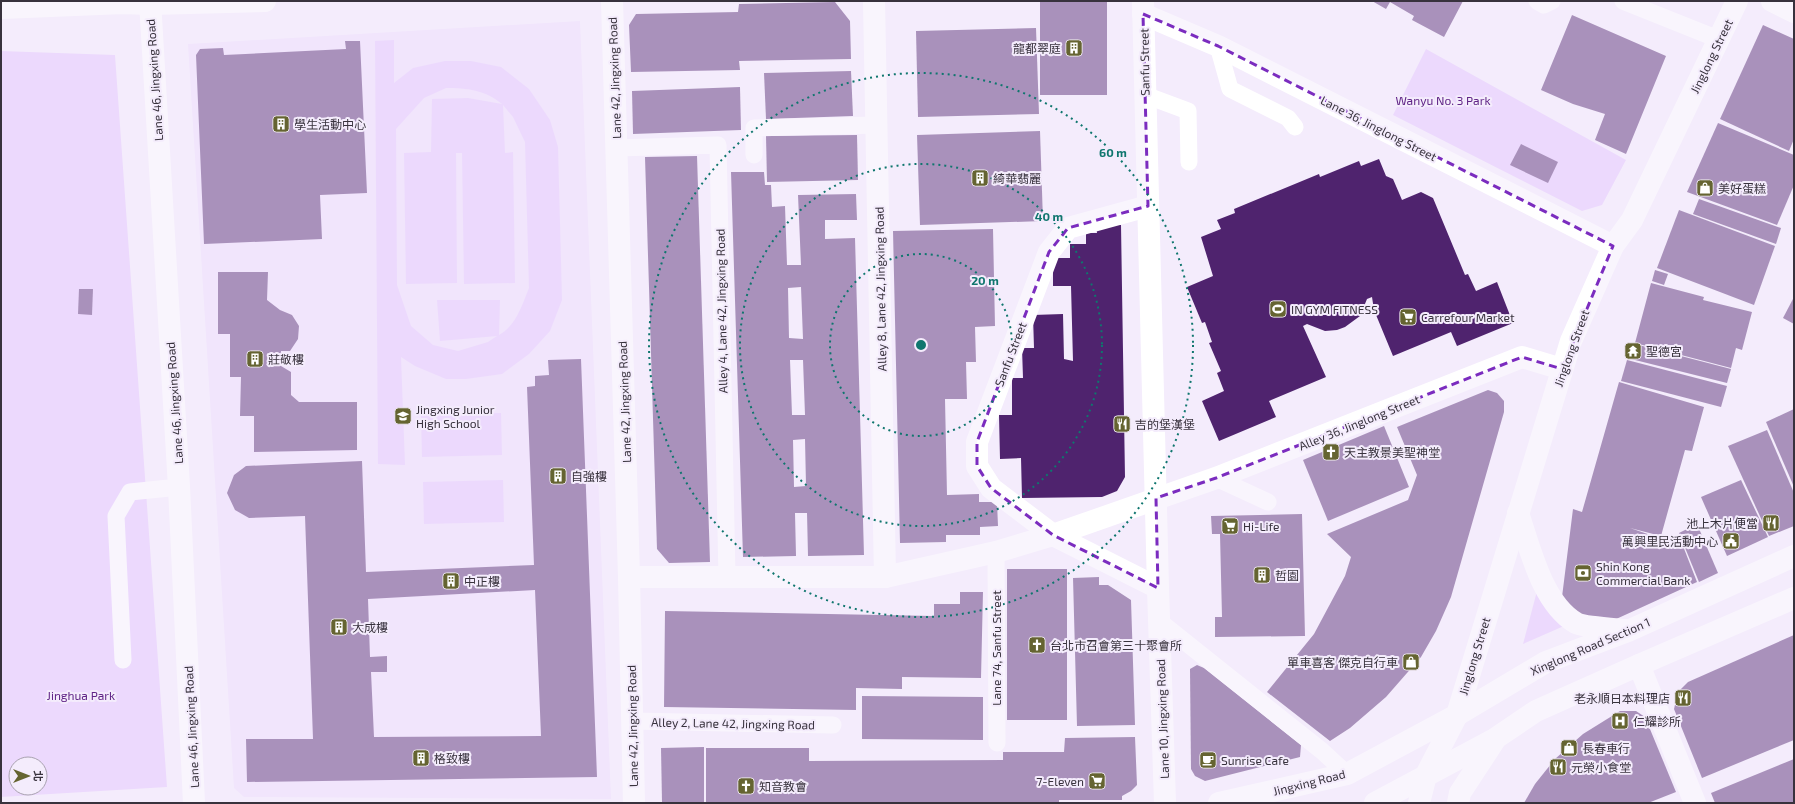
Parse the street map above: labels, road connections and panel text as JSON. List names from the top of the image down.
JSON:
{
  "streets": {
    "street": [
      "Jinglong Street",
      "Sanfu Street",
      "Lane 42, Jingxing Road",
      "Lane 46, Jingxing Road",
      "Lane 36, Jinglong Street",
      "Alley 8, Lane 42, Jingxing Road",
      "Alley 36, Jinglong Street",
      "Xinglong Road Section 1",
      "Lane 10, Jingxing Road",
      "Jingxing Road"
    ],
    "lane": ["Alley 4, Lane 42, Jingxing Road", "Lane 74, Sanfu Street", "Alley 2, Lane 42, Jingxing Road"]
  },
  "crossings": [
    ["Jinglong Street", "Lane 36, Jinglong Street"],
    ["Jinglong Street", "Alley 36, Jinglong Street"],
    ["Jinglong Street", "Xinglong Road Section 1"],
    ["Jinglong Street", "Jingxing Road"],
    ["Sanfu Street", "Lane 36, Jinglong Street"],
    ["Sanfu Street", "Alley 36, Jinglong Street"],
    ["Sanfu Street", "Lane 10, Jingxing Road"],
    ["Lane 42, Jingxing Road", "Alley 4, Lane 42, Jingxing Road"],
    ["Lane 42, Jingxing Road", "Alley 2, Lane 42, Jingxing Road"],
    ["Alley 36, Jinglong Street", "Lane 10, Jingxing Road"],
    ["Xinglong Road Section 1", "Jingxing Road"]
  ],
  "parks": ["Wanyu No. 3 Park", "Jinghua Park"],
  "places": {
    "building": [
      "龍都翠庭",
      "學生活動中心",
      "綺華翡麗",
      "莊敬樓",
      "自強樓",
      "哲園",
      "中正樓",
      "大成樓",
      "格致樓"
    ],
    "shop": ["美好蛋糕", "單車喜客 傑克自行車", "長春車行"],
    "sports": ["IN GYM FITNESS"],
    "supermarket": ["Carrefour Market", "Hi-Life", "7-Eleven"],
    "temple": ["聖德宮"],
    "school or university": ["Jingxing Junior High School"],
    "restaurant": [
      "吉的堡漢堡",
      "池上木片便當",
      "老永順日本料理店",
      "元榮小食堂"
    ],
    "church": ["天主教景美聖神堂", "台北市召會第三十聚會所", "知音教會"],
    "public building": ["萬興里民活動中心"],
    "bank": ["Shin Kong Commercial Bank"],
    "hospital": ["仁耀診所"],
    "cafe": ["Sunrise Cafe"]
  },
  "north": "right",
  "rings": ["60 m", "40 m", "20 m"]
}
